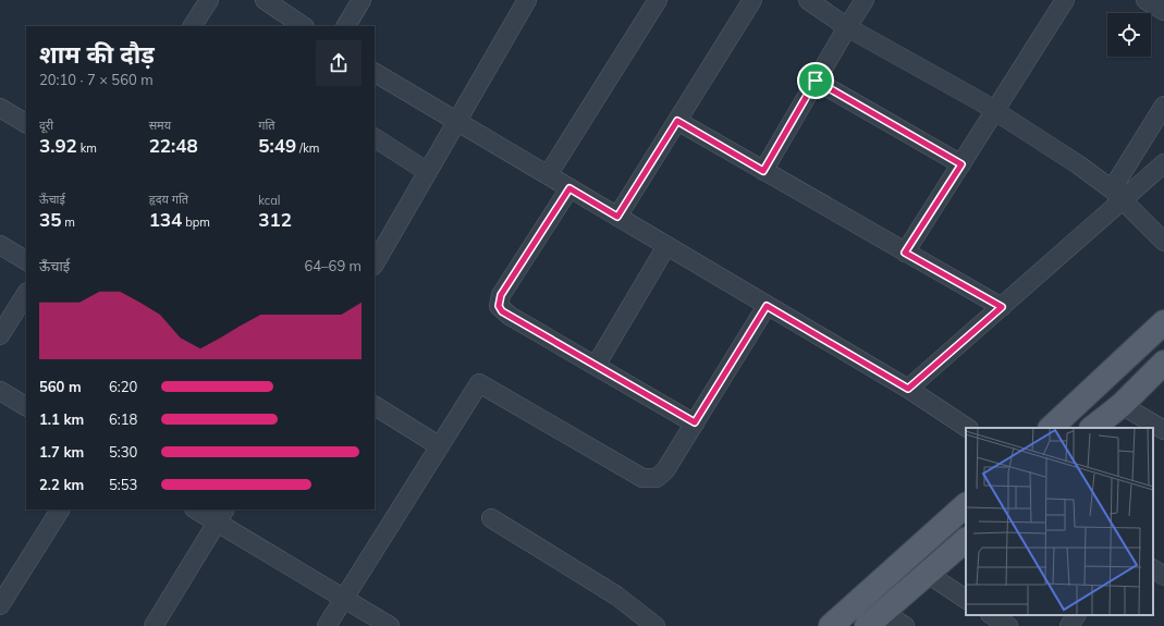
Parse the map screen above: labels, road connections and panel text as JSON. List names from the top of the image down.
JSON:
{
  "page": {
    "heading": ["शाम की दौड़", "20:10 · 7 × 560 m"],
    "stats": [
      ["दूरी", "3.92 km"],
      ["समय", "22:48"],
      ["गति", "5:49 /km"],
      ["ऊँचाई", "35 m"],
      ["हृदय गति", "134 bpm"],
      ["kcal", "312"]
    ],
    "chart": ["ऊँचाई", "64–69 m"],
    "list": [
      {
        "name": "560 m",
        "note": "6:20"
      },
      {
        "name": "1.1 km",
        "note": "6:18"
      },
      {
        "name": "1.7 km",
        "note": "5:30"
      },
      {
        "name": "2.2 km",
        "note": "5:53"
      }
    ]
  }
}
